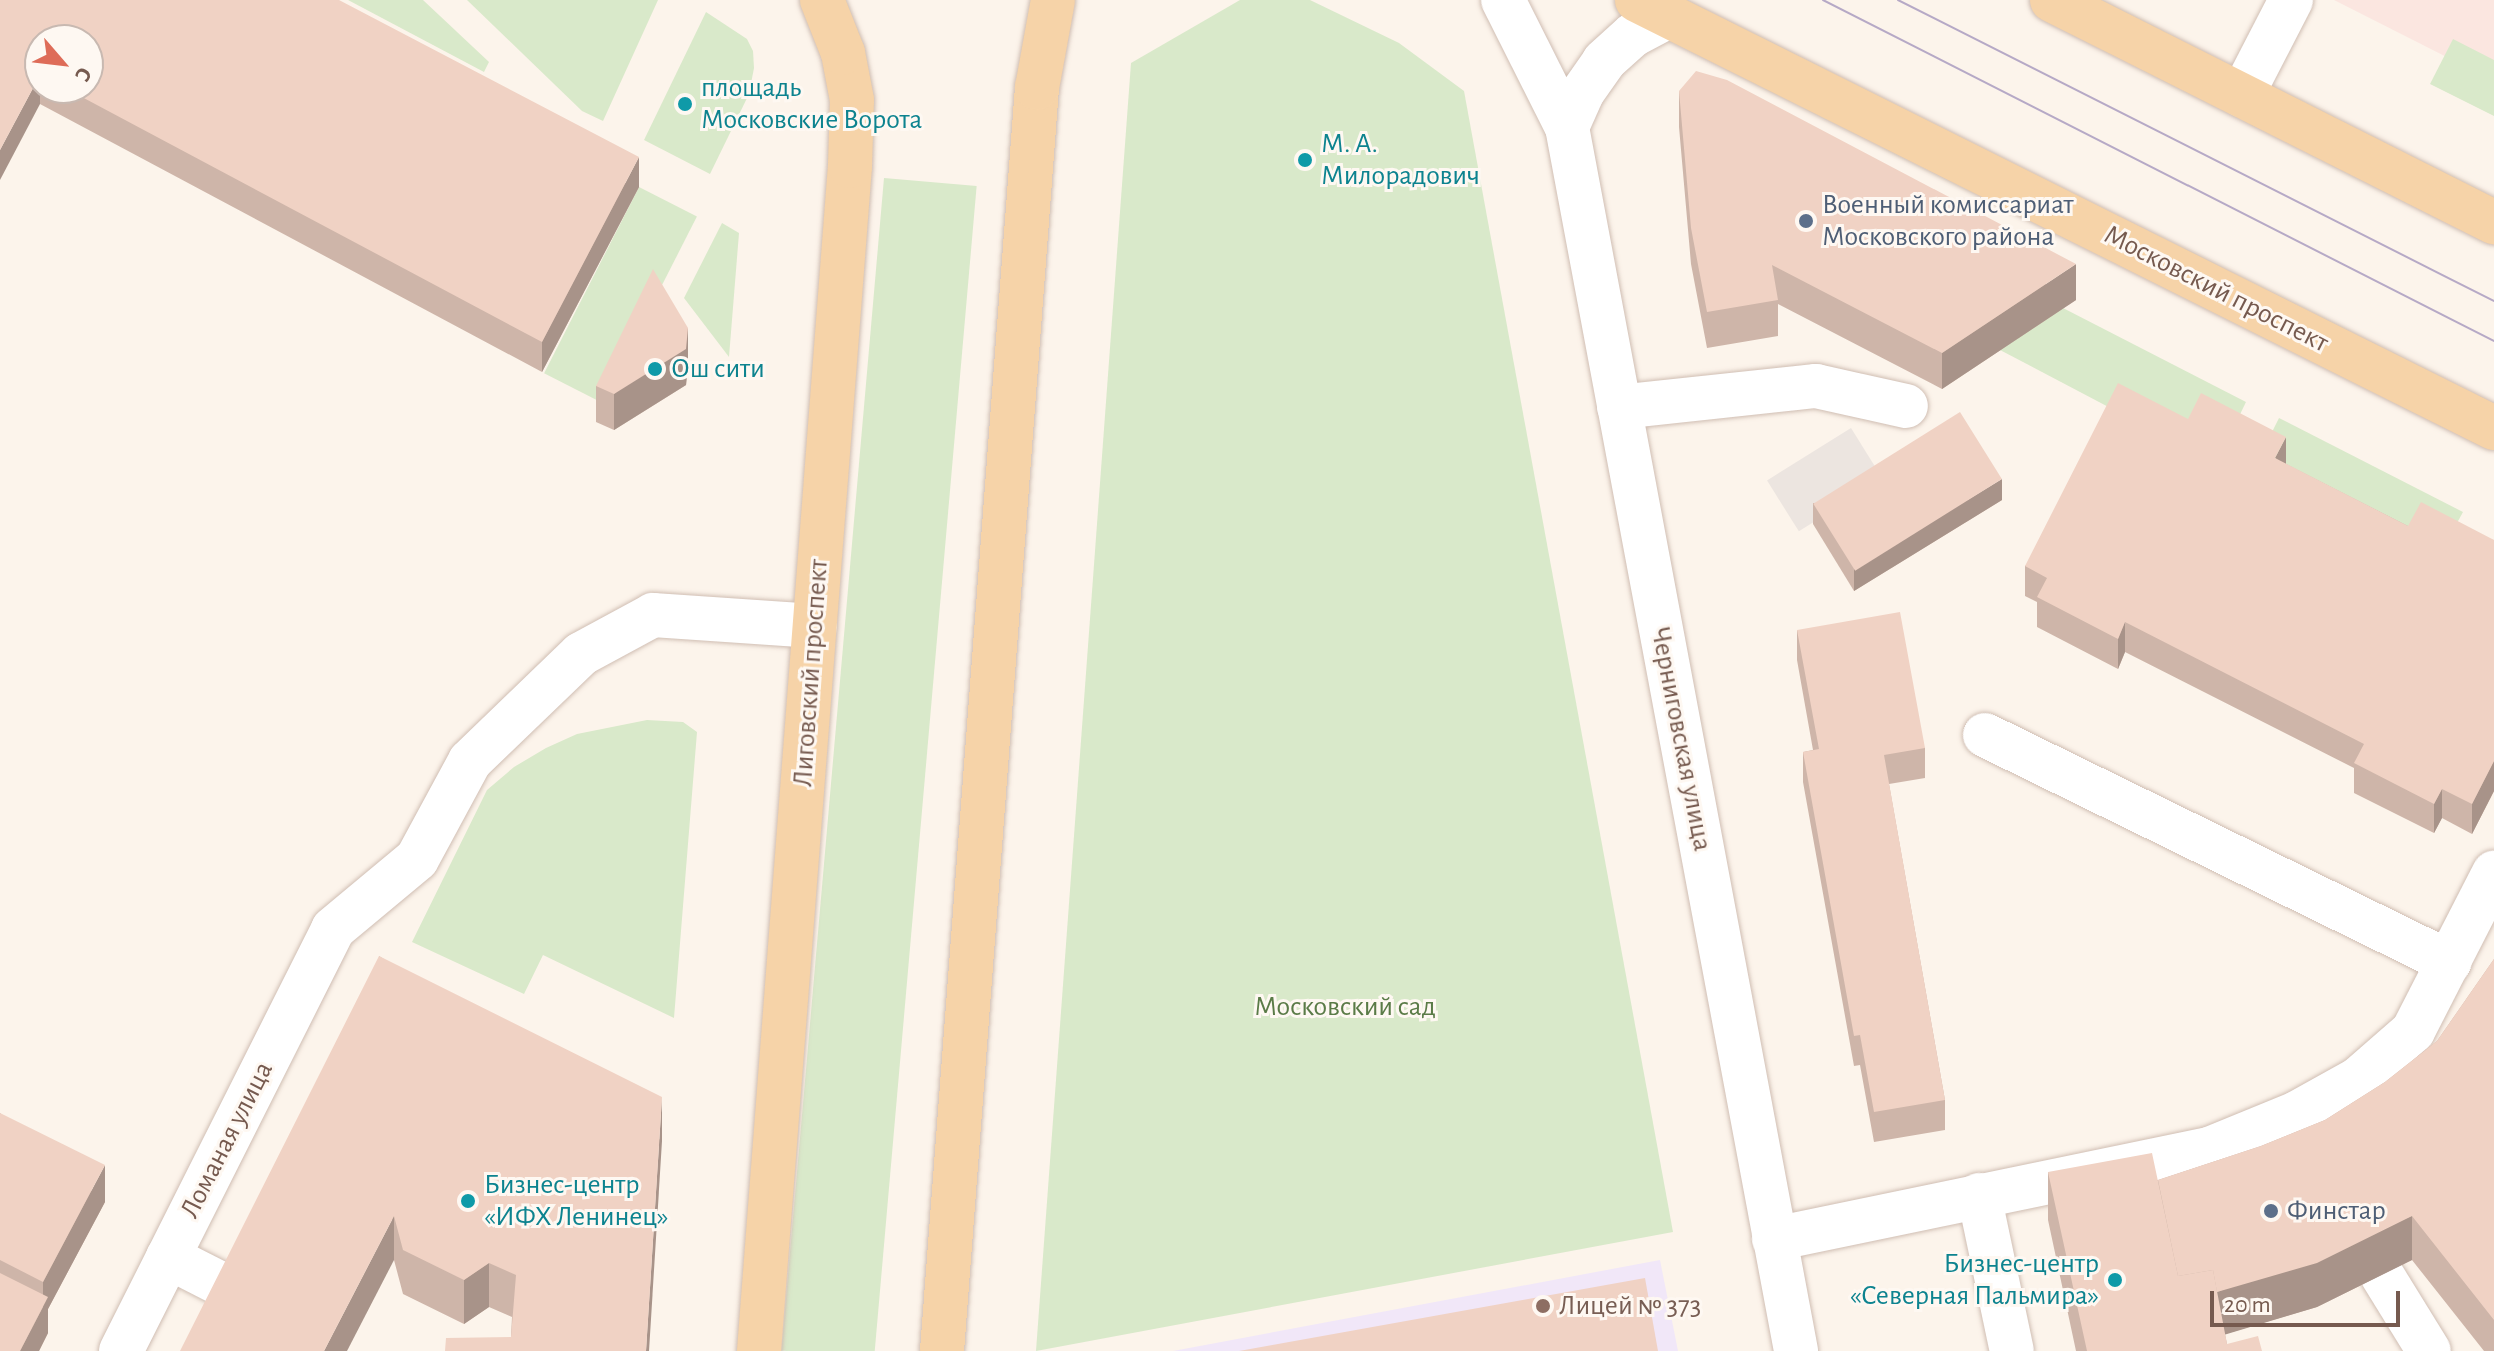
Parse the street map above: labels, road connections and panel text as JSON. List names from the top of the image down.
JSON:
{
  "streets": {
    "main road": ["Московский проспект", "Лиговский проспект"],
    "street": ["Черниговская улица", "Ломаная улица"]
  },
  "crossings": [
    ["Лиговский проспект", "Ломаная улица"]
  ],
  "parks": ["Московский сад"],
  "places": [
    "площадь Московские Ворота",
    "М. А. Милорадович",
    "Военный комиссариат Московского района",
    "Ош сити",
    "Бизнес-центр «ИФХ Ленинец»",
    "Финстар",
    "Бизнес-центр «Северная Пальмира»",
    "Лицей № 373"
  ],
  "scale_bar": "20 m",
  "north": "bottom right"
}
